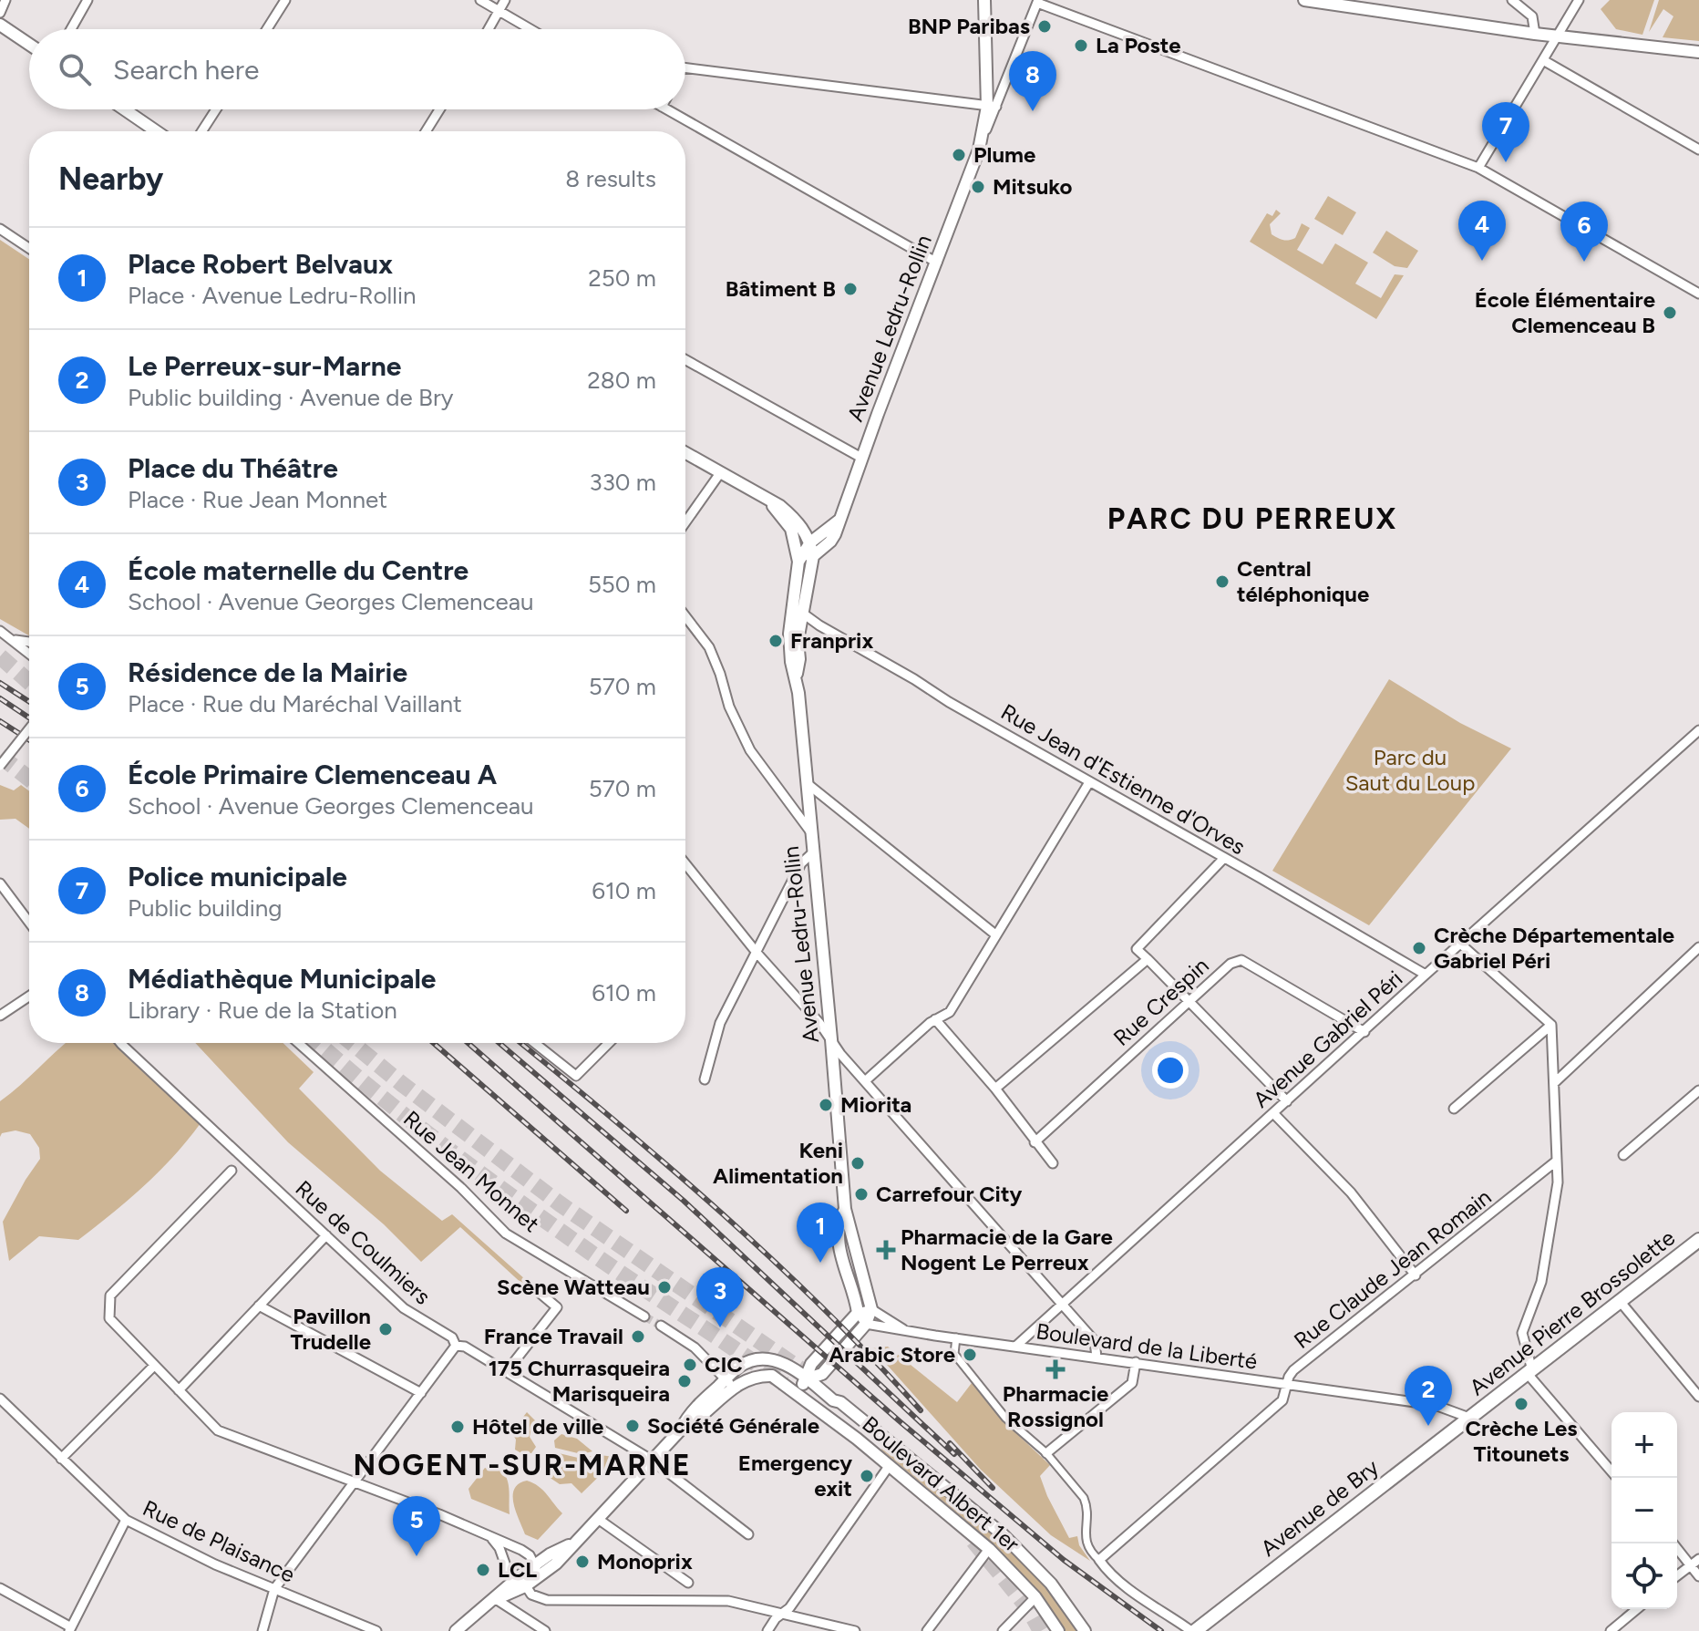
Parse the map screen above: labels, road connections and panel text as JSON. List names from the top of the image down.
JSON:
{
  "streets": {
    "main road": ["Avenue Pierre Brossolette", "Avenue de Bry"],
    "street": [
      "Avenue Ledru-Rollin",
      "Rue Jean d'Estienne d'Orves",
      "Rue Crespin",
      "Avenue Gabriel Péri",
      "Rue Jean Monnet",
      "Rue de Coulmiers",
      "Rue Claude Jean Romain",
      "Boulevard de la Liberté",
      "Boulevard Albert 1er",
      "Rue de Plaisance"
    ]
  },
  "crossings": [
    ["Avenue Ledru-Rollin", "Rue Jean d'Estienne d'Orves"],
    ["Avenue Ledru-Rollin", "Boulevard de la Liberté"],
    ["Rue Jean d'Estienne d'Orves", "Avenue Gabriel Péri"],
    ["Rue Crespin", "Avenue Gabriel Péri"],
    ["Avenue Gabriel Péri", "Boulevard de la Liberté"],
    ["Rue Claude Jean Romain", "Boulevard de la Liberté"],
    ["Avenue Pierre Brossolette", "Boulevard de la Liberté"],
    ["Avenue Pierre Brossolette", "Avenue de Bry"],
    ["Boulevard de la Liberté", "Avenue de Bry"]
  ],
  "districts": ["PARC DU PERREUX", "NOGENT-SUR-MARNE"],
  "parks": ["Parc du Saut du Loup"],
  "places": {
    "other": [
      "BNP Paribas",
      "La Poste",
      "Plume",
      "Mitsuko",
      "Bâtiment B",
      "École Élémentaire Clemenceau B",
      "Central téléphonique",
      "Franprix",
      "Crèche Départementale Gabriel Péri",
      "Miorita",
      "Keni Alimentation",
      "Carrefour City",
      "Scène Watteau",
      "Pavillon Trudelle",
      "France Travail",
      "Arabic Store",
      "CIC",
      "175 Churrasqueira Marisqueira",
      "Crèche Les Titounets",
      "Société Générale",
      "Hôtel de ville",
      "Emergency exit",
      "Monoprix",
      "LCL"
    ],
    "health": ["Pharmacie de la Gare Nogent Le Perreux", "Pharmacie Rossignol"]
  },
  "page": {
    "search": "Search here",
    "pins": [
      "8",
      "7",
      "4",
      "6",
      "1",
      "3",
      "2",
      "5"
    ],
    "heading": ["Nearby", "8 results"],
    "list": [
      {
        "mark": "1",
        "name": "Place Robert Belvaux",
        "note": "Place · Avenue Ledru-Rollin",
        "value": "250 m"
      },
      {
        "mark": "2",
        "name": "Le Perreux-sur-Marne",
        "note": "Public building · Avenue de Bry",
        "value": "280 m"
      },
      {
        "mark": "3",
        "name": "Place du Théâtre",
        "note": "Place · Rue Jean Monnet",
        "value": "330 m"
      },
      {
        "mark": "4",
        "name": "École maternelle du Centre",
        "note": "School · Avenue Georges Clemenceau",
        "value": "550 m"
      },
      {
        "mark": "5",
        "name": "Résidence de la Mairie",
        "note": "Place · Rue du Maréchal Vaillant",
        "value": "570 m"
      },
      {
        "mark": "6",
        "name": "École Primaire Clemenceau A",
        "note": "School · Avenue Georges Clemenceau",
        "value": "570 m"
      },
      {
        "mark": "7",
        "name": "Police municipale",
        "note": "Public building",
        "value": "610 m"
      },
      {
        "mark": "8",
        "name": "Médiathèque Municipale",
        "note": "Library · Rue de la Station",
        "value": "610 m"
      }
    ],
    "map_buttons": ["+", "−"]
  }
}
